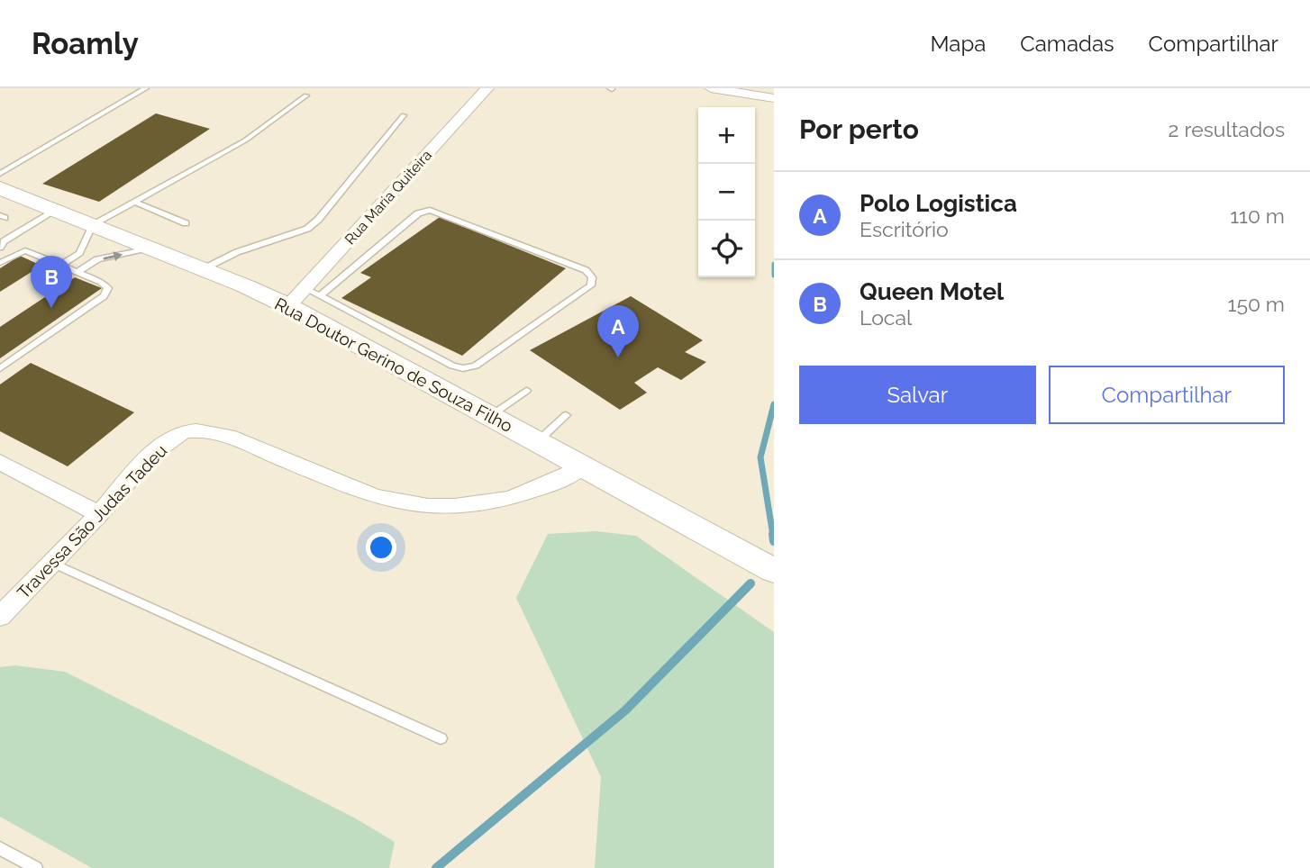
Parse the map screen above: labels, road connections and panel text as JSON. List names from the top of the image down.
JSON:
{
  "streets": {
    "main road": ["Rua Doutor Gerino de Souza Filho"],
    "street": ["Rua Maria Quiteira", "Travessa São Judas Tadeu"]
  },
  "crossings": [
    ["Rua Maria Quiteira", "Rua Doutor Gerino de Souza Filho"],
    ["Rua Doutor Gerino de Souza Filho", "Travessa São Judas Tadeu"]
  ],
  "page": {
    "header": "Roamly",
    "nav": ["Mapa", "Camadas", "Compartilhar"],
    "heading": ["Por perto", "2 resultados"],
    "map_buttons": ["+", "−"],
    "list": [
      {
        "mark": "A",
        "name": "Polo Logistica",
        "note": "Escritório",
        "value": "110 m"
      },
      {
        "mark": "B",
        "name": "Queen Motel",
        "note": "Local",
        "value": "150 m"
      }
    ],
    "pins": ["B", "A"],
    "buttons": ["Salvar", "Compartilhar"]
  }
}
